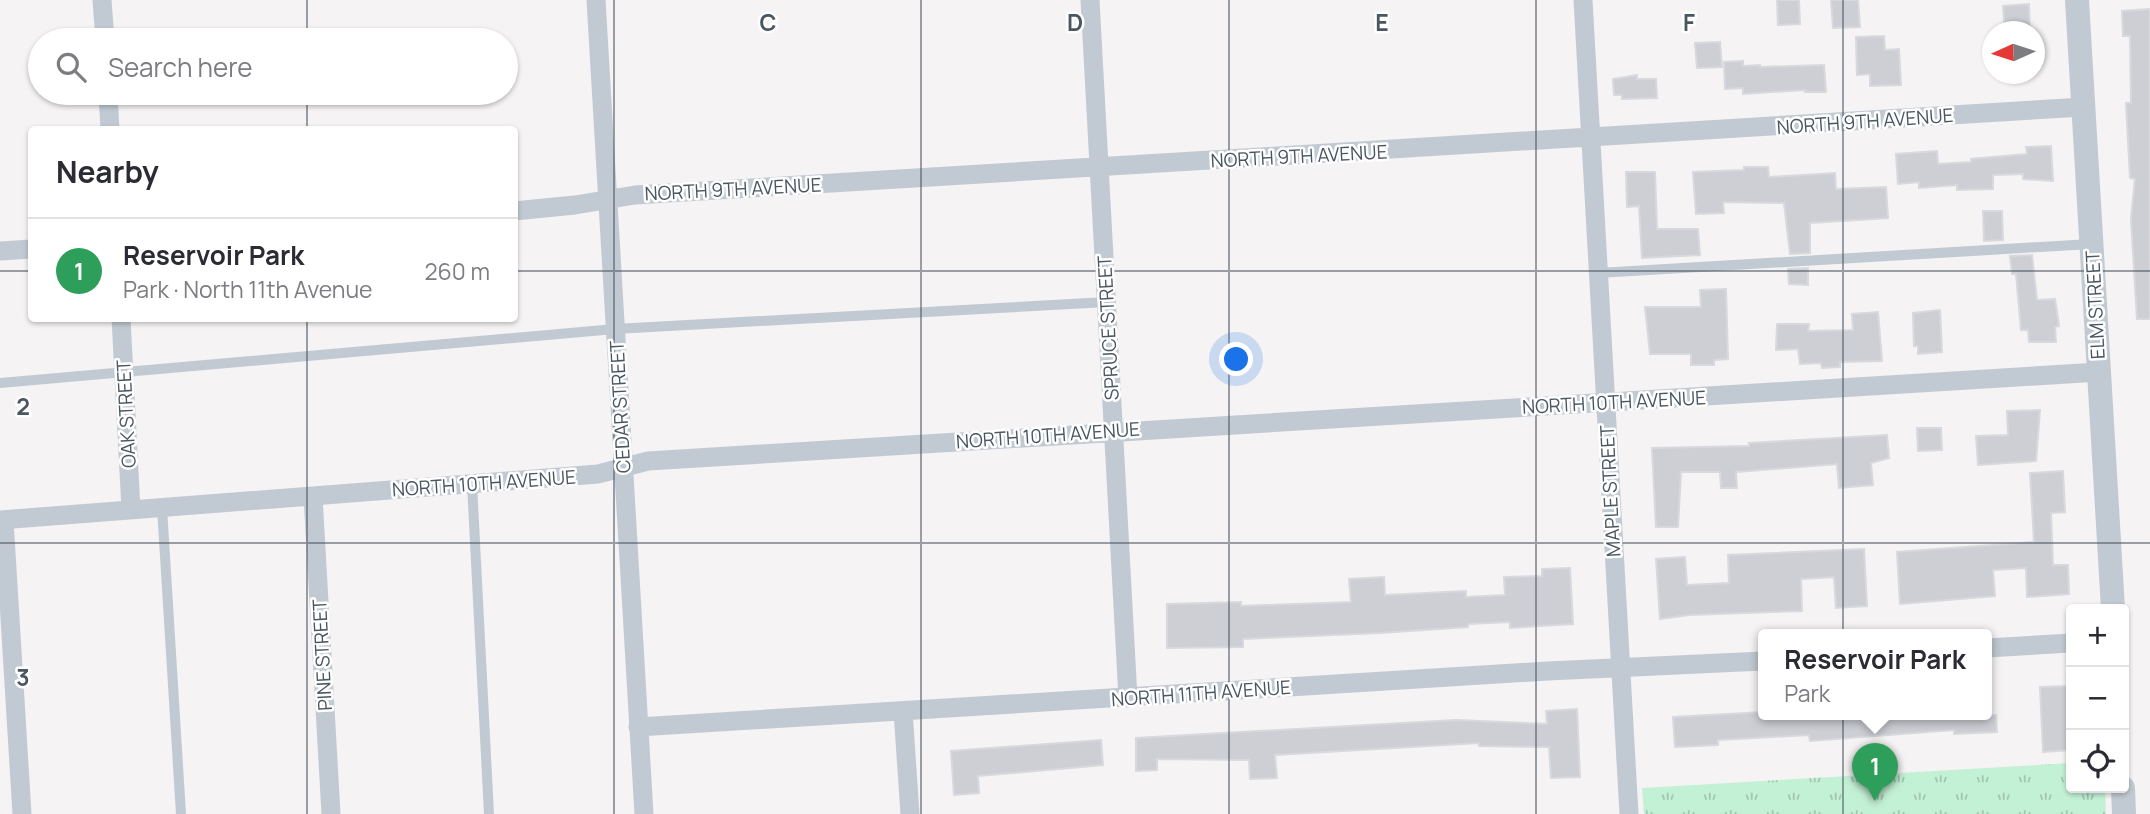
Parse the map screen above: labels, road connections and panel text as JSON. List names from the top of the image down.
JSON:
{
  "streets": {
    "street": [
      "NORTH 9TH AVENUE",
      "ELM STREET",
      "SPRUCE STREET",
      "NORTH 10TH AVENUE",
      "CEDAR STREET",
      "OAK STREET",
      "MAPLE STREET",
      "PINE STREET",
      "NORTH 11TH AVENUE"
    ]
  },
  "crossings": [
    ["NORTH 9TH AVENUE", "ELM STREET"],
    ["NORTH 9TH AVENUE", "SPRUCE STREET"],
    ["NORTH 9TH AVENUE", "CEDAR STREET"],
    ["NORTH 9TH AVENUE", "MAPLE STREET"],
    ["ELM STREET", "NORTH 10TH AVENUE"],
    ["SPRUCE STREET", "NORTH 10TH AVENUE"],
    ["SPRUCE STREET", "NORTH 11TH AVENUE"],
    ["NORTH 10TH AVENUE", "CEDAR STREET"],
    ["NORTH 10TH AVENUE", "OAK STREET"],
    ["NORTH 10TH AVENUE", "MAPLE STREET"],
    ["NORTH 10TH AVENUE", "PINE STREET"],
    ["CEDAR STREET", "NORTH 11TH AVENUE"],
    ["MAPLE STREET", "NORTH 11TH AVENUE"]
  ],
  "north": "left",
  "page": {
    "search": "Search here",
    "heading": "Nearby",
    "list": [
      {
        "mark": "1",
        "name": "Reservoir Park",
        "note": "Park · North 11th Avenue",
        "value": "260 m"
      }
    ],
    "map_buttons": ["+", "−"],
    "popup": ["Reservoir Park", "Park"],
    "pins": "1"
  },
  "grid": {
    "columns": [
      "C",
      "D",
      "E",
      "F"
    ],
    "rows": ["2", "3"]
  }
}
